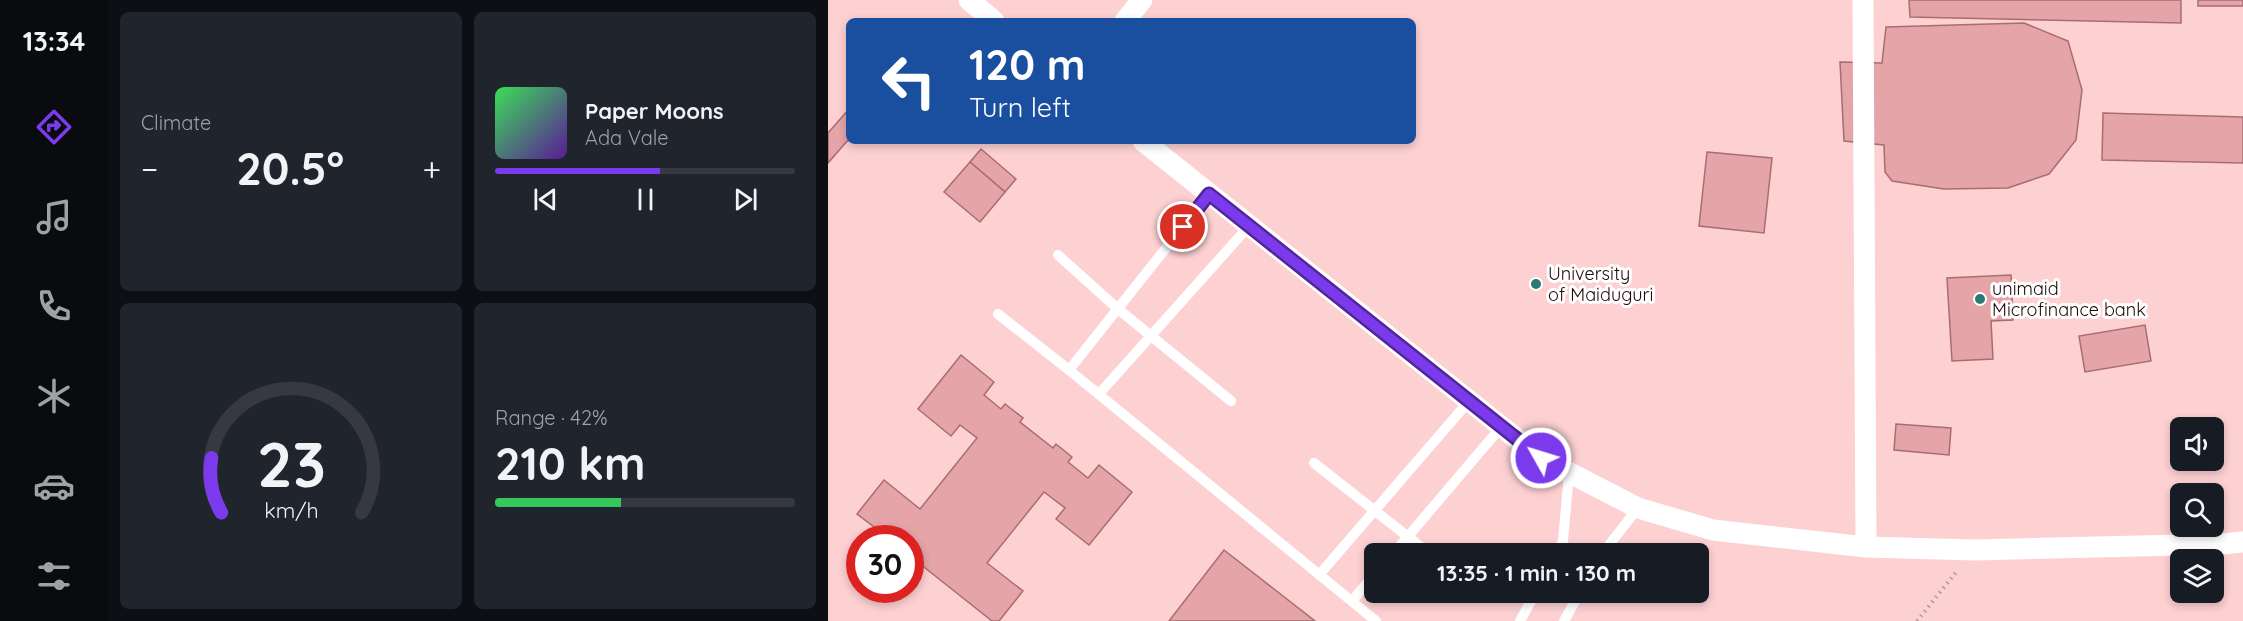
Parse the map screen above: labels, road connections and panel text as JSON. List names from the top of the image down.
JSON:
{
  "places": ["University of Maiduguri", "unimaid Microfinance bank"],
  "page": {
    "tabs": "13:34",
    "tile": [
      "Climate",
      ["Range · 42%", "210 km"]
    ],
    "turn": ["120 m", "Turn left"],
    "song": ["Paper Moons", "Ada Vale"],
    "heat": ["−", "20.5°", "+"],
    "limit": "30",
    "trip": "13:35 · 1 min · 130 m",
    "gauge": ["23", "km/h"]
  }
}
